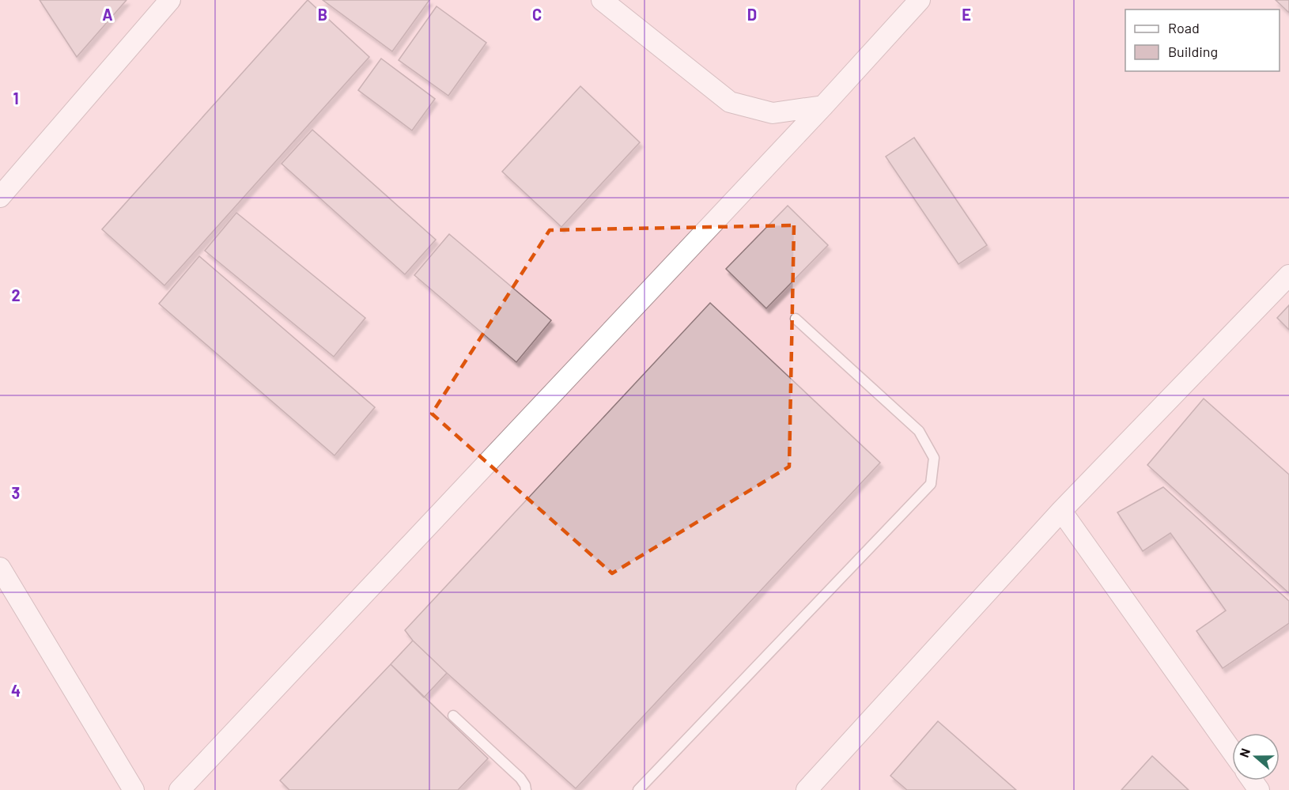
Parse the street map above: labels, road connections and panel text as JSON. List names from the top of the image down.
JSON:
{
  "legend": ["Road", "Building"],
  "north": "left",
  "grid": {
    "columns": [
      "A",
      "B",
      "C",
      "D",
      "E"
    ],
    "rows": [
      "1",
      "2",
      "3",
      "4"
    ]
  }
}
